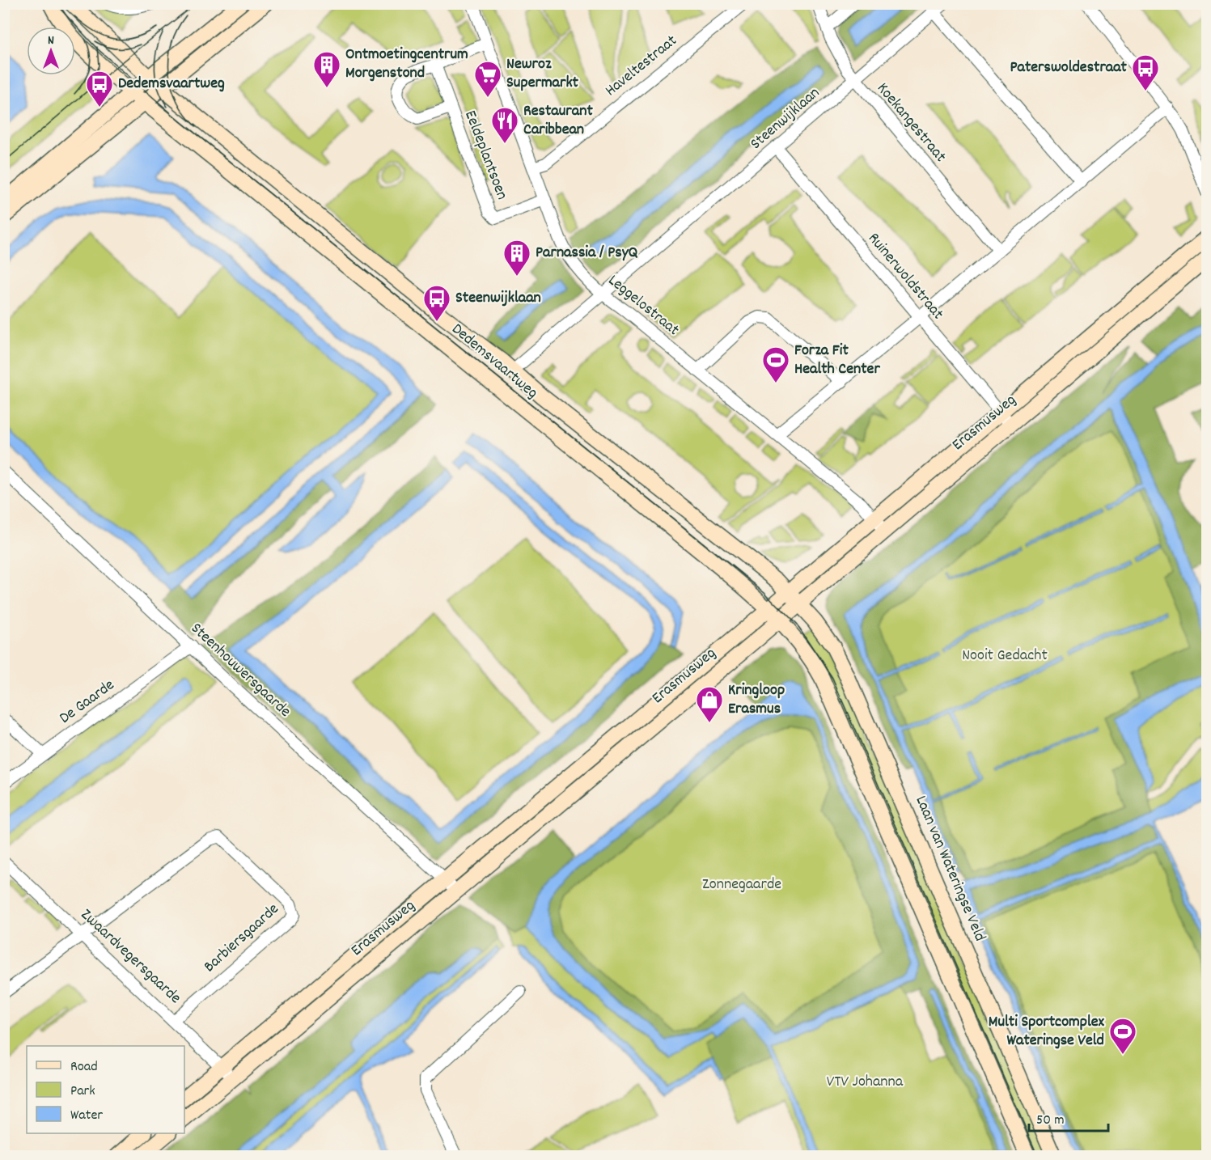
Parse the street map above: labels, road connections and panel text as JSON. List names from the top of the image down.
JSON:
{
  "streets": {
    "street": [
      "Haveltestraat",
      "Steenwijklaan",
      "Koekangestraat",
      "Eeldeplantsoen",
      "Ruinerwoldstraat",
      "Leggelostraat",
      "Dedemsvaartweg",
      "Erasmusweg",
      "Steenhouwersgaarde",
      "De Gaarde",
      "Laan van Wateringse Veld",
      "Barbiersgaarde",
      "Zwaardvegersgaarde"
    ]
  },
  "crossings": [
    ["Haveltestraat", "Leggelostraat"],
    ["Steenwijklaan", "Koekangestraat"],
    ["Steenwijklaan", "Ruinerwoldstraat"],
    ["Steenwijklaan", "Leggelostraat"],
    ["Steenwijklaan", "Dedemsvaartweg"],
    ["Eeldeplantsoen", "Leggelostraat"],
    ["Ruinerwoldstraat", "Erasmusweg"],
    ["Leggelostraat", "Erasmusweg"],
    ["Dedemsvaartweg", "Erasmusweg"],
    ["Dedemsvaartweg", "Laan van Wateringse Veld"],
    ["Erasmusweg", "Steenhouwersgaarde"],
    ["Erasmusweg", "Laan van Wateringse Veld"],
    ["Erasmusweg", "Zwaardvegersgaarde"],
    ["Steenhouwersgaarde", "De Gaarde"],
    ["Barbiersgaarde", "Zwaardvegersgaarde"]
  ],
  "parks": ["Nooit Gedacht", "Zonnegaarde", "VTV Johanna"],
  "places": {
    "building": ["Ontmoetingcentrum Morgenstond", "Parnassia / PsyQ"],
    "bus stop": ["Paterswoldestraat", "Dedemsvaartweg", "Steenwijklaan"],
    "supermarket": ["Newroz Supermarkt"],
    "restaurant": ["Restaurant Caribbean"],
    "sports": ["Forza Fit Health Center", "Multi Sportcomplex Wateringse Veld"],
    "shop": ["Kringloop Erasmus"]
  },
  "legend": ["Road", "Park", "Water"],
  "scale_bar": "50 m",
  "north": "top"
}
